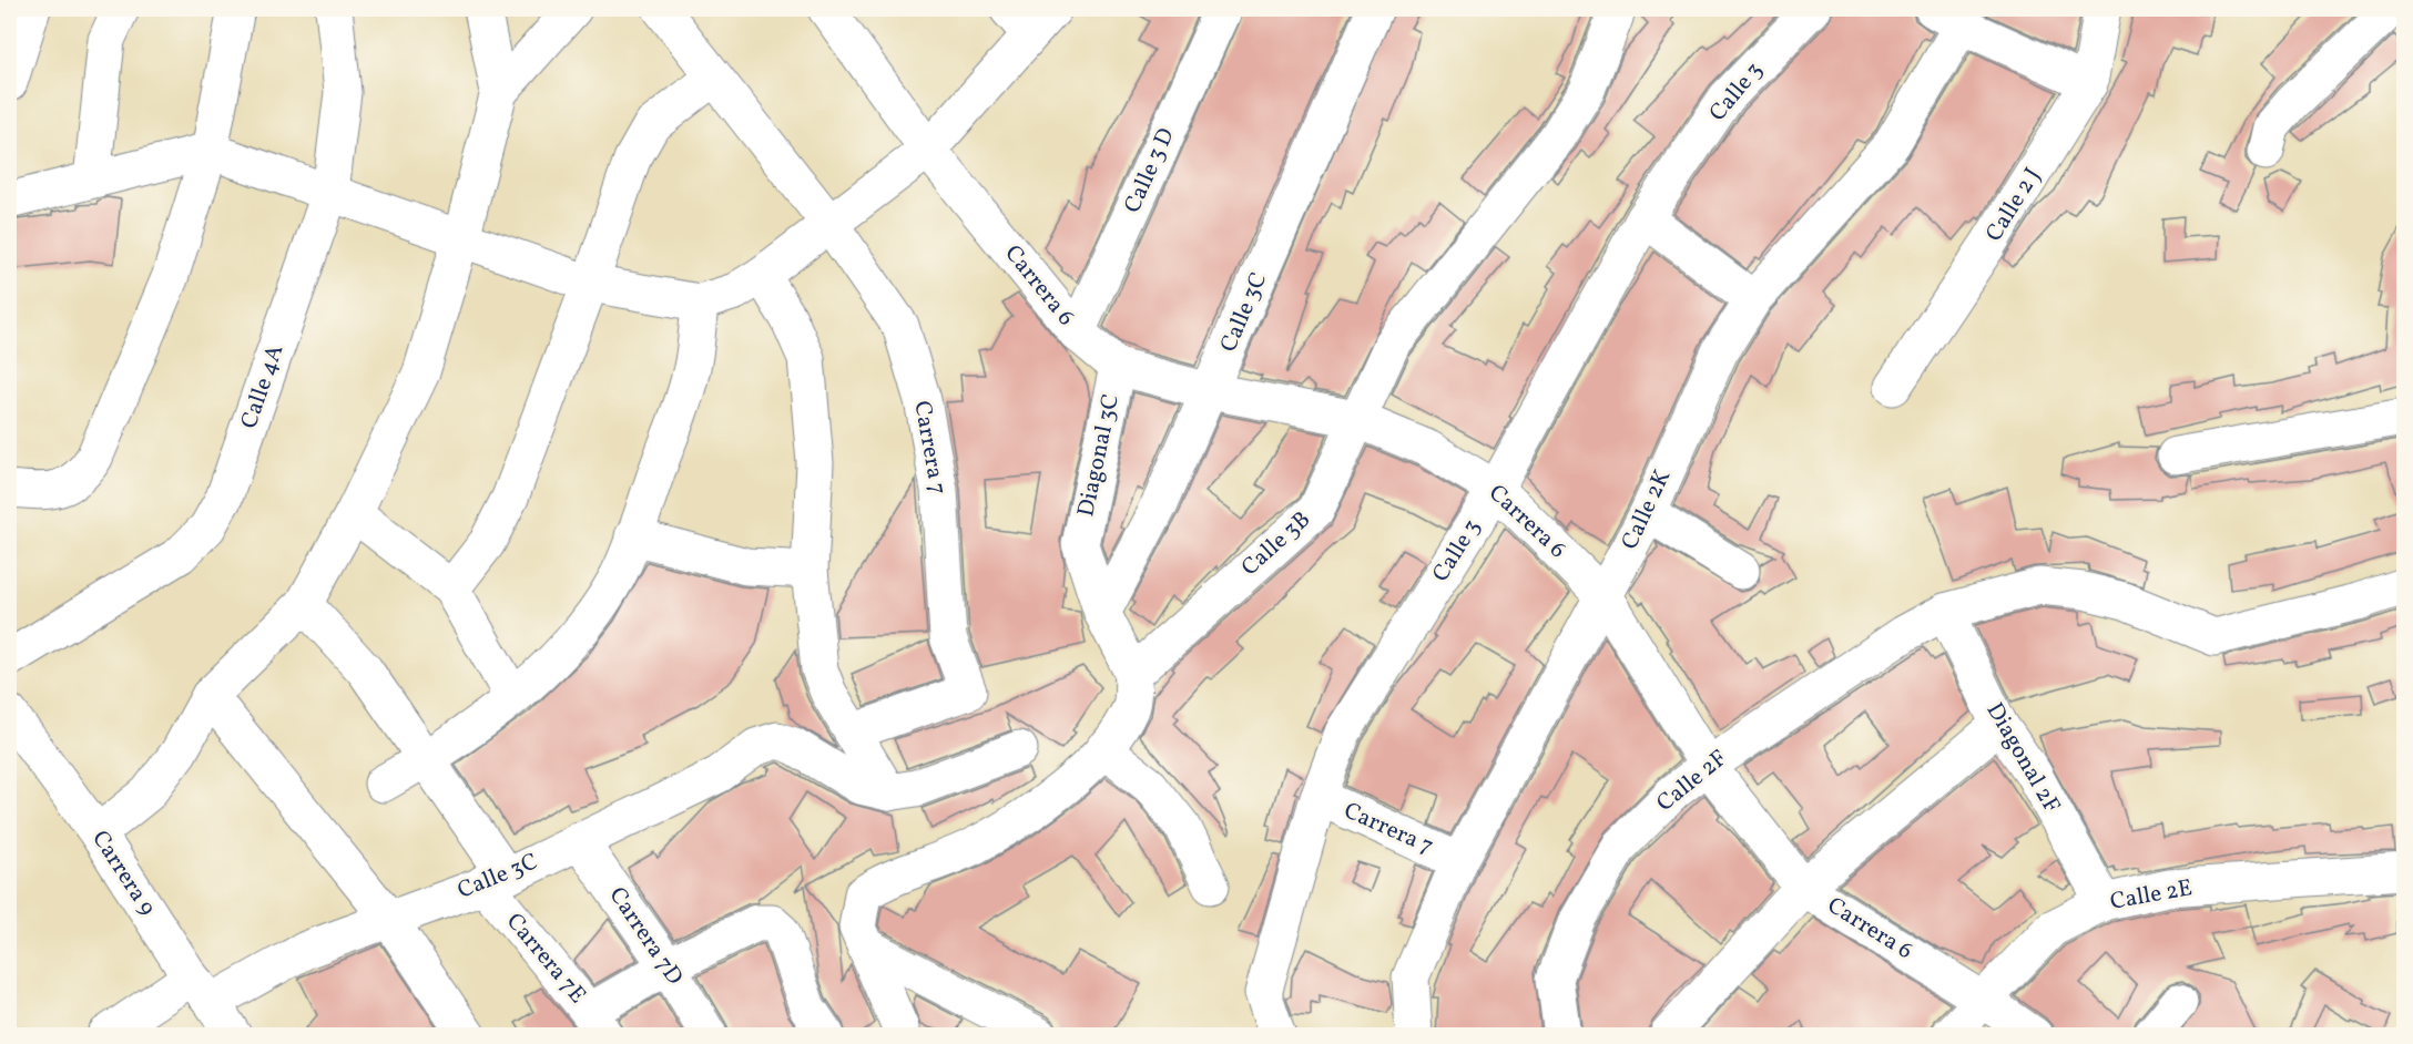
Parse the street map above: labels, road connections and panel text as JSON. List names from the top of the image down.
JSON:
{
  "streets": {
    "street": [
      "Calle 3",
      "Calle 3 D",
      "Calle 2 J",
      "Carrera 6",
      "Calle 3C",
      "Calle 4A",
      "Carrera 7",
      "Diagonal 3C",
      "Calle 2K",
      "Calle 3B",
      "Diagonal 2F",
      "Calle 2F",
      "Carrera 9",
      "Calle 2E",
      "Carrera 7D",
      "Carrera 7E"
    ]
  },
  "crossings": [
    ["Calle 3", "Carrera 6"],
    ["Calle 3", "Carrera 7"],
    ["Calle 3 D", "Carrera 6"],
    ["Carrera 6", "Calle 3C"],
    ["Carrera 6", "Diagonal 3C"],
    ["Carrera 6", "Calle 2K"],
    ["Carrera 6", "Calle 3B"],
    ["Carrera 6", "Calle 2F"],
    ["Carrera 6", "Calle 2E"],
    ["Calle 3C", "Diagonal 3C"],
    ["Calle 3C", "Carrera 9"],
    ["Calle 3C", "Carrera 7D"],
    ["Calle 3C", "Carrera 7E"],
    ["Carrera 7", "Calle 2K"],
    ["Diagonal 2F", "Calle 2F"],
    ["Diagonal 2F", "Calle 2E"]
  ]
}
